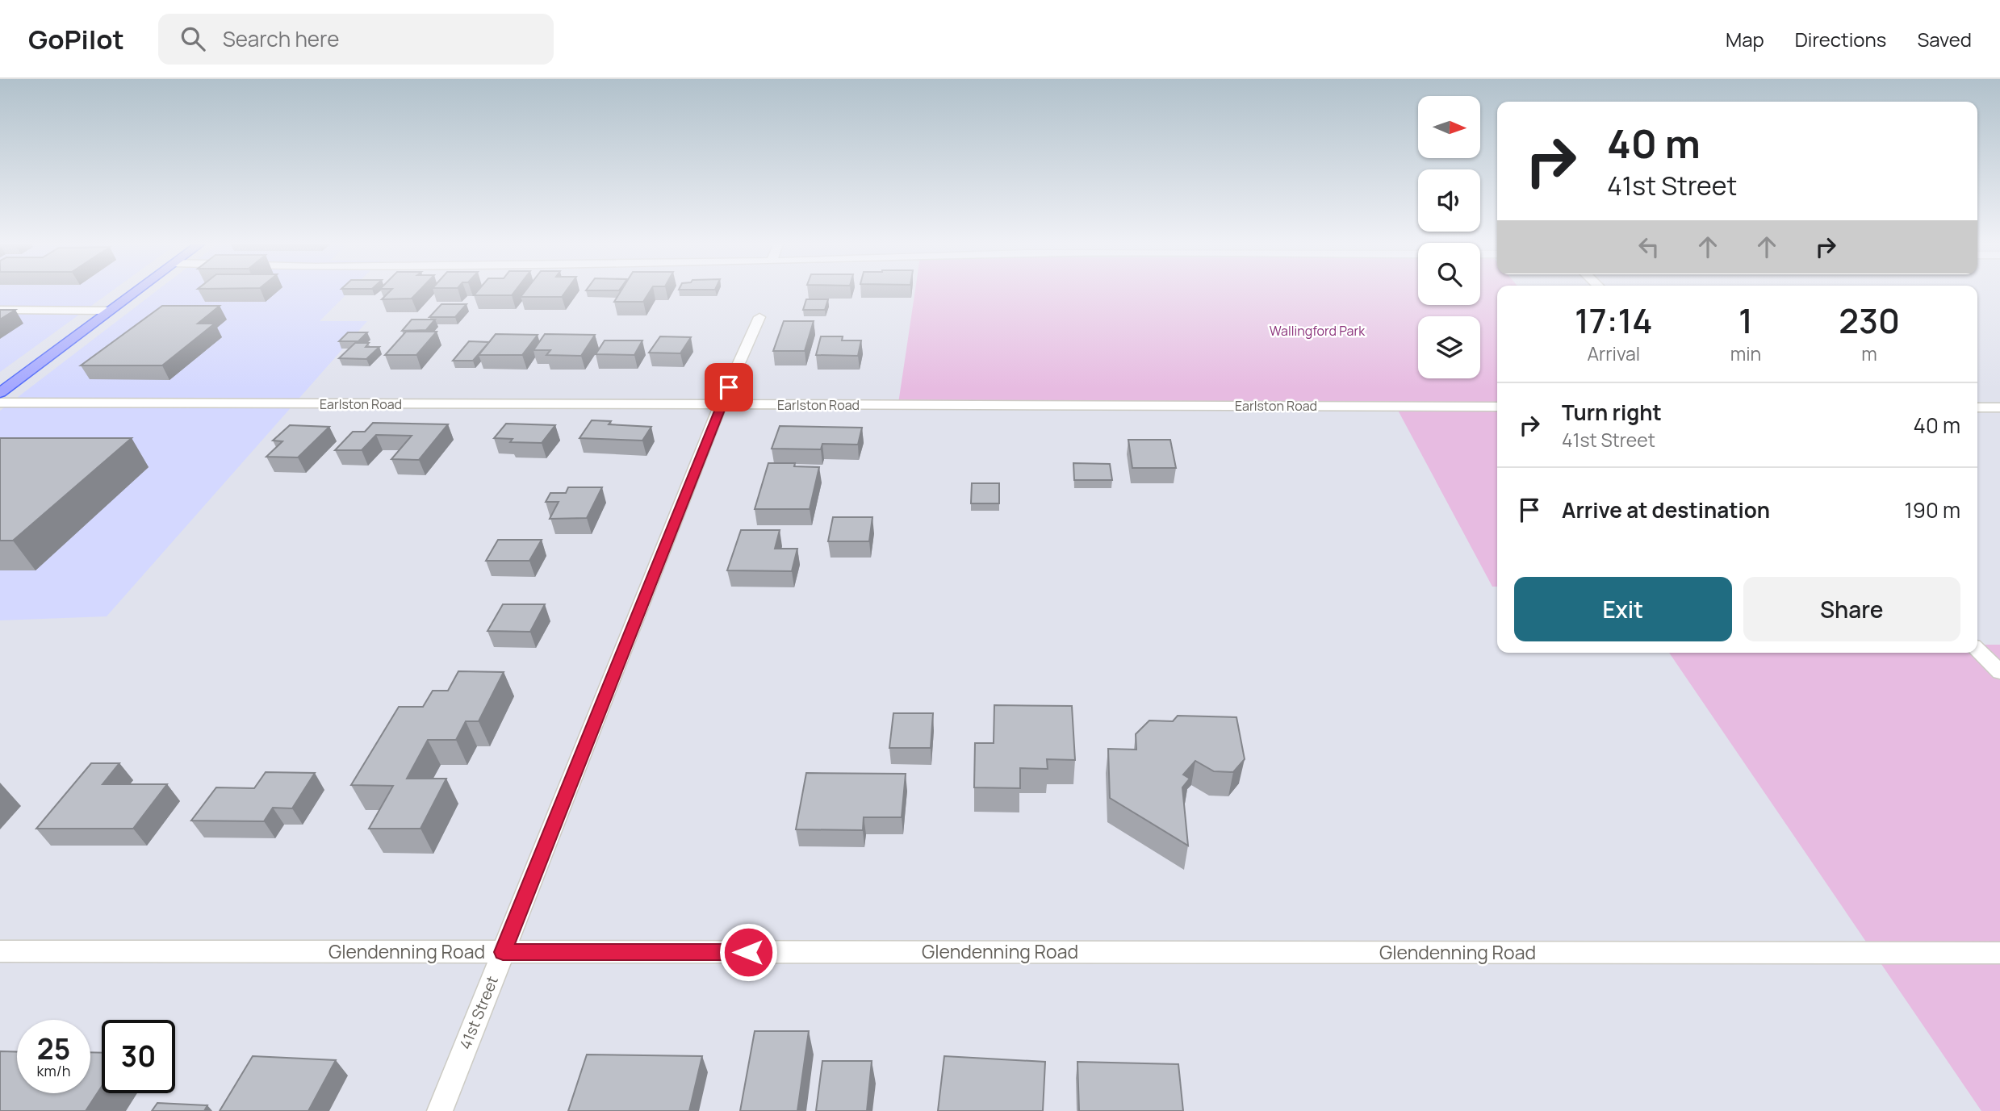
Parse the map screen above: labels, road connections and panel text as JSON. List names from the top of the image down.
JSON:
{
  "streets": {
    "street": ["Earlston Road", "Glendenning Road", "41st Street"]
  },
  "crossings": [
    ["Earlston Road", "41st Street"],
    ["Glendenning Road", "41st Street"]
  ],
  "parks": ["Wallingford Park"],
  "north": "right",
  "page": {
    "header": "GoPilot",
    "search": "Search here",
    "nav": ["Map", "Directions", "Saved"],
    "turn": ["40 m", "41st Street"],
    "eta": [
      "17:14",
      "Arrival",
      "1",
      "min",
      "230",
      "m"
    ],
    "list": [
      {
        "name": "Turn right",
        "note": "41st Street",
        "value": "40 m"
      },
      {
        "name": "Arrive at destination",
        "value": "190 m"
      }
    ],
    "buttons": ["Exit", "Share"],
    "speed": "25 km/h",
    "limit": "30"
  }
}
